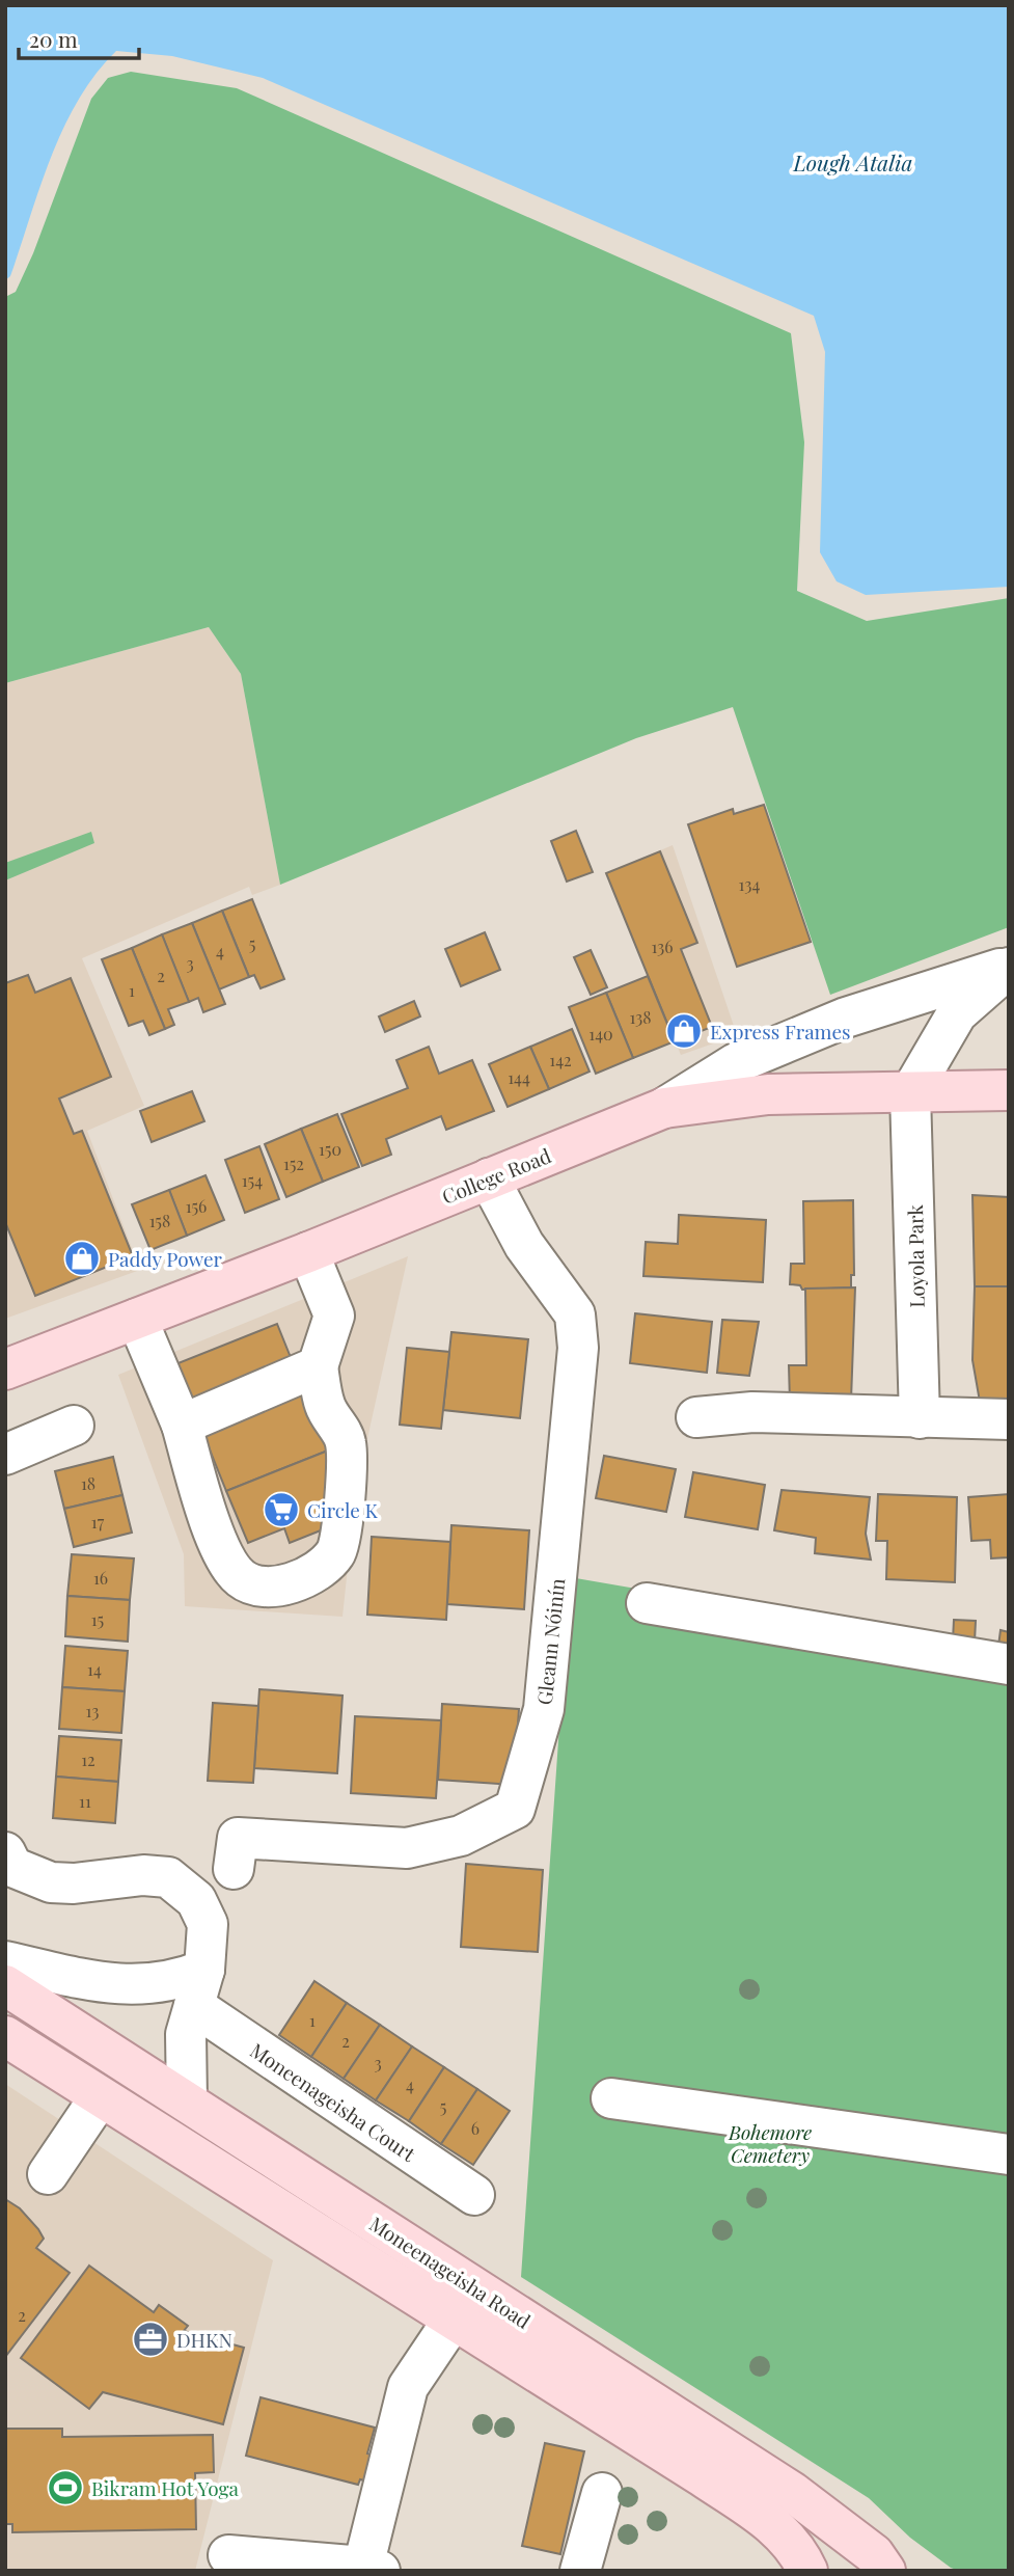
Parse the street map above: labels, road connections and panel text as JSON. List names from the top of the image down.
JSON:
{
  "streets": {
    "main road": ["College Road", "Moneenageisha Road"],
    "street": ["Loyola Park", "Gleann Nóinín", "Moneenageisha Court"]
  },
  "crossings": [
    ["College Road", "Loyola Park"],
    ["College Road", "Gleann Nóinín"]
  ],
  "water": ["Lough Atalia"],
  "parks": ["Bohemore Cemetery"],
  "places": {
    "shop": ["Express Frames", "Paddy Power"],
    "supermarket": ["Circle K"],
    "office": ["DHKN"],
    "sports": ["Bikram Hot Yoga"]
  },
  "house_numbers": [
    "134",
    "5",
    "136",
    "4",
    "3",
    "2",
    "1",
    "138",
    "140",
    "142",
    "144",
    "150",
    "152",
    "154",
    "156",
    "158",
    "18",
    "17",
    "16",
    "15",
    "14",
    "13",
    "12",
    "11",
    "1",
    "2",
    "3",
    "4",
    "5",
    "6",
    "2"
  ],
  "scale_bar": "20 m"
}
